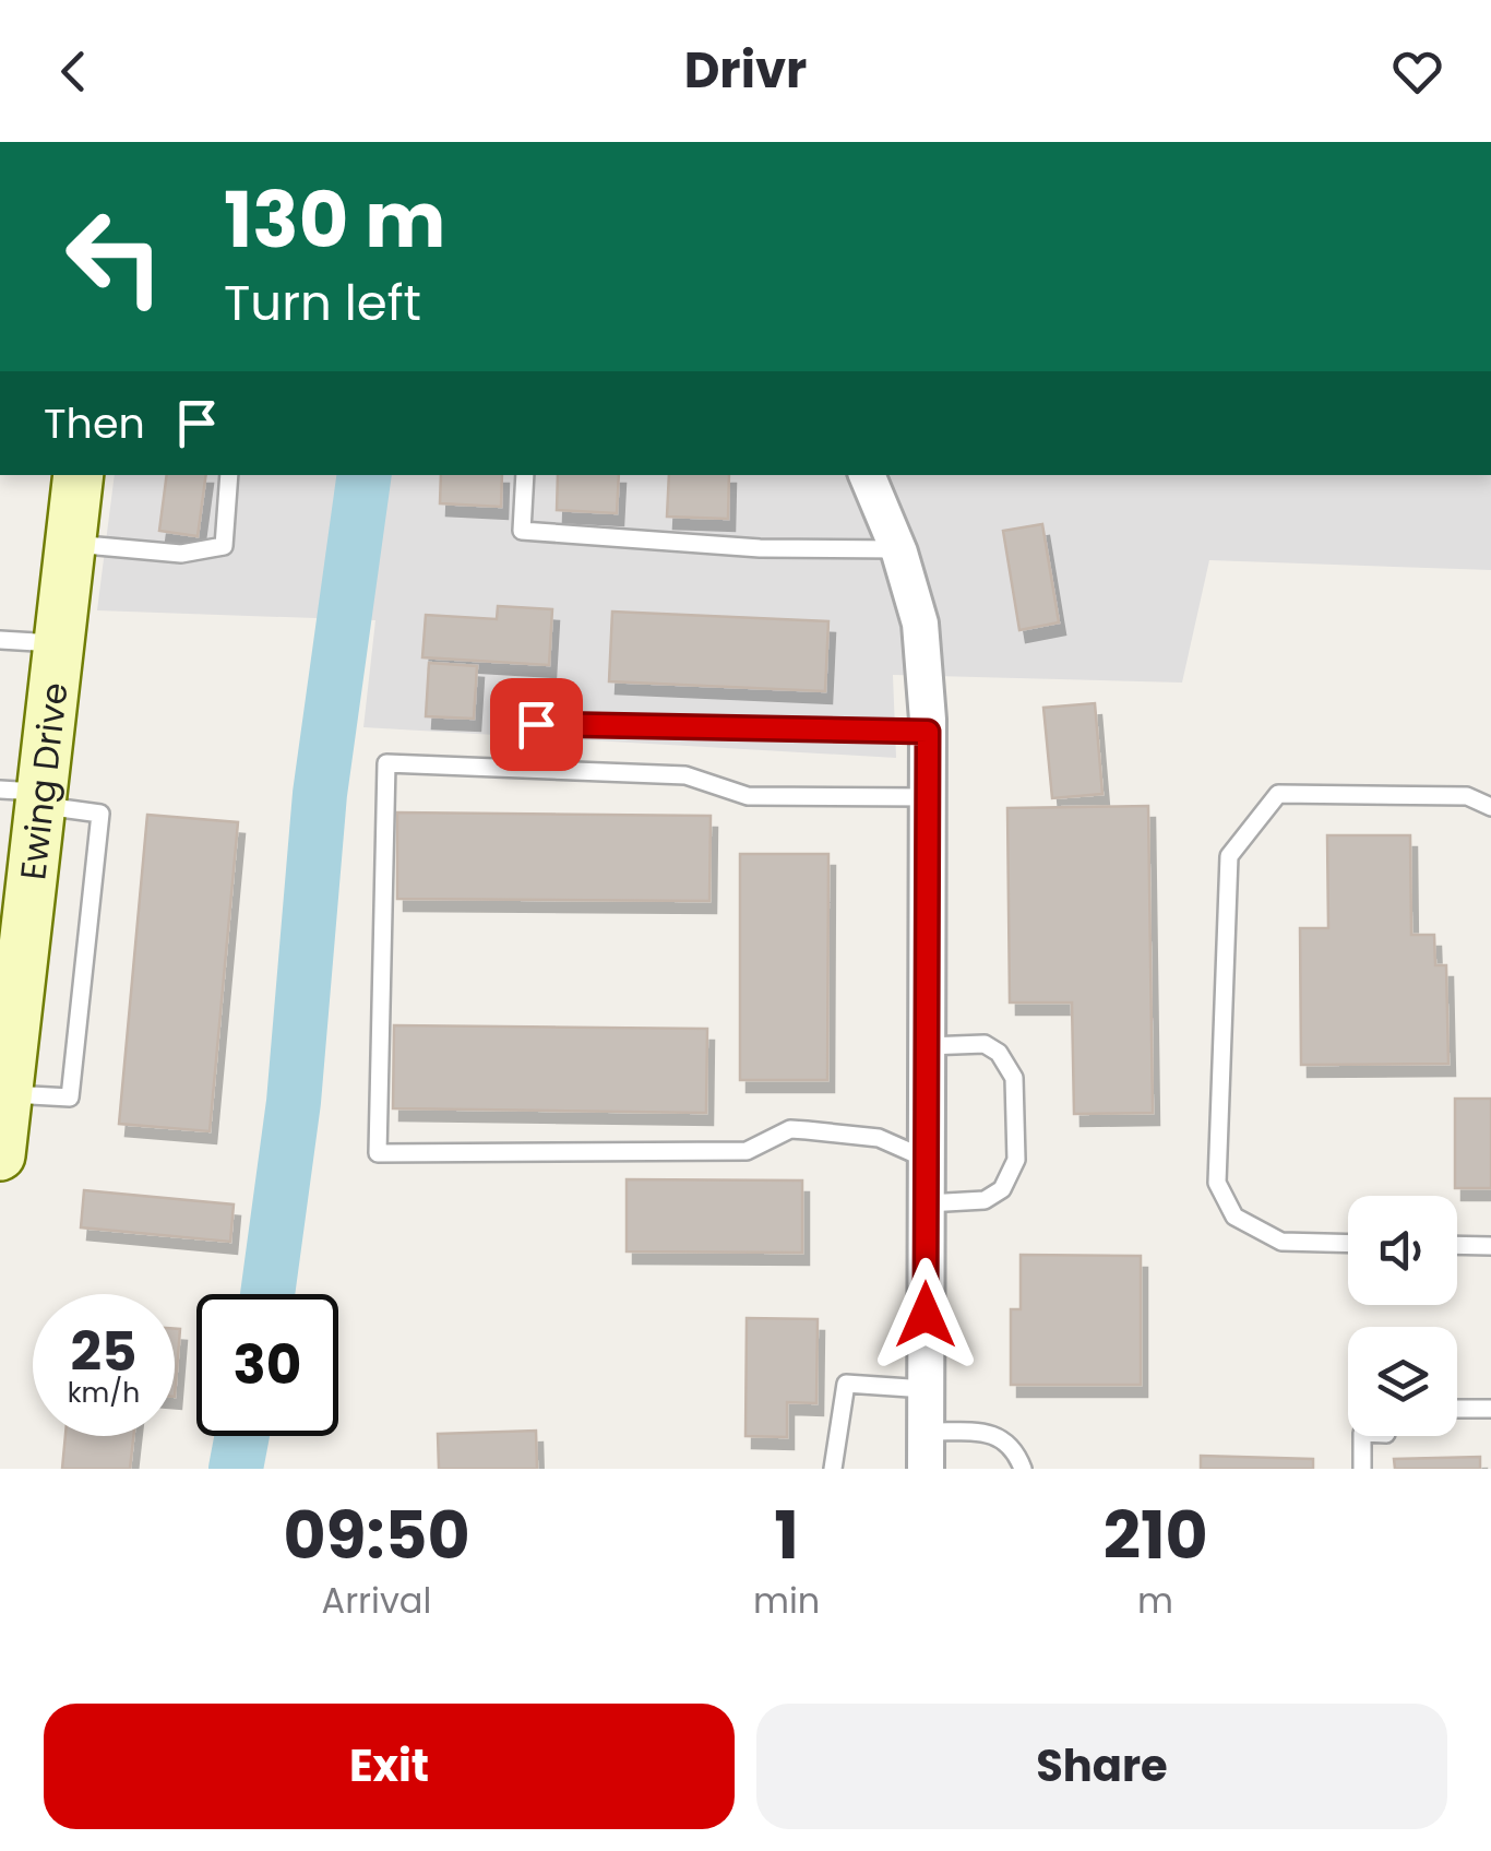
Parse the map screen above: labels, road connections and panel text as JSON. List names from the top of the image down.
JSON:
{
  "streets": {
    "main road": ["Ewing Drive"]
  },
  "page": {
    "header": "Drivr",
    "turn": ["130 m", "Turn left"],
    "then": "Then",
    "speed": "25 km/h",
    "limit": "30",
    "eta": [
      "09:50",
      "Arrival",
      "1",
      "min",
      "210",
      "m"
    ],
    "buttons": ["Exit", "Share"]
  }
}
